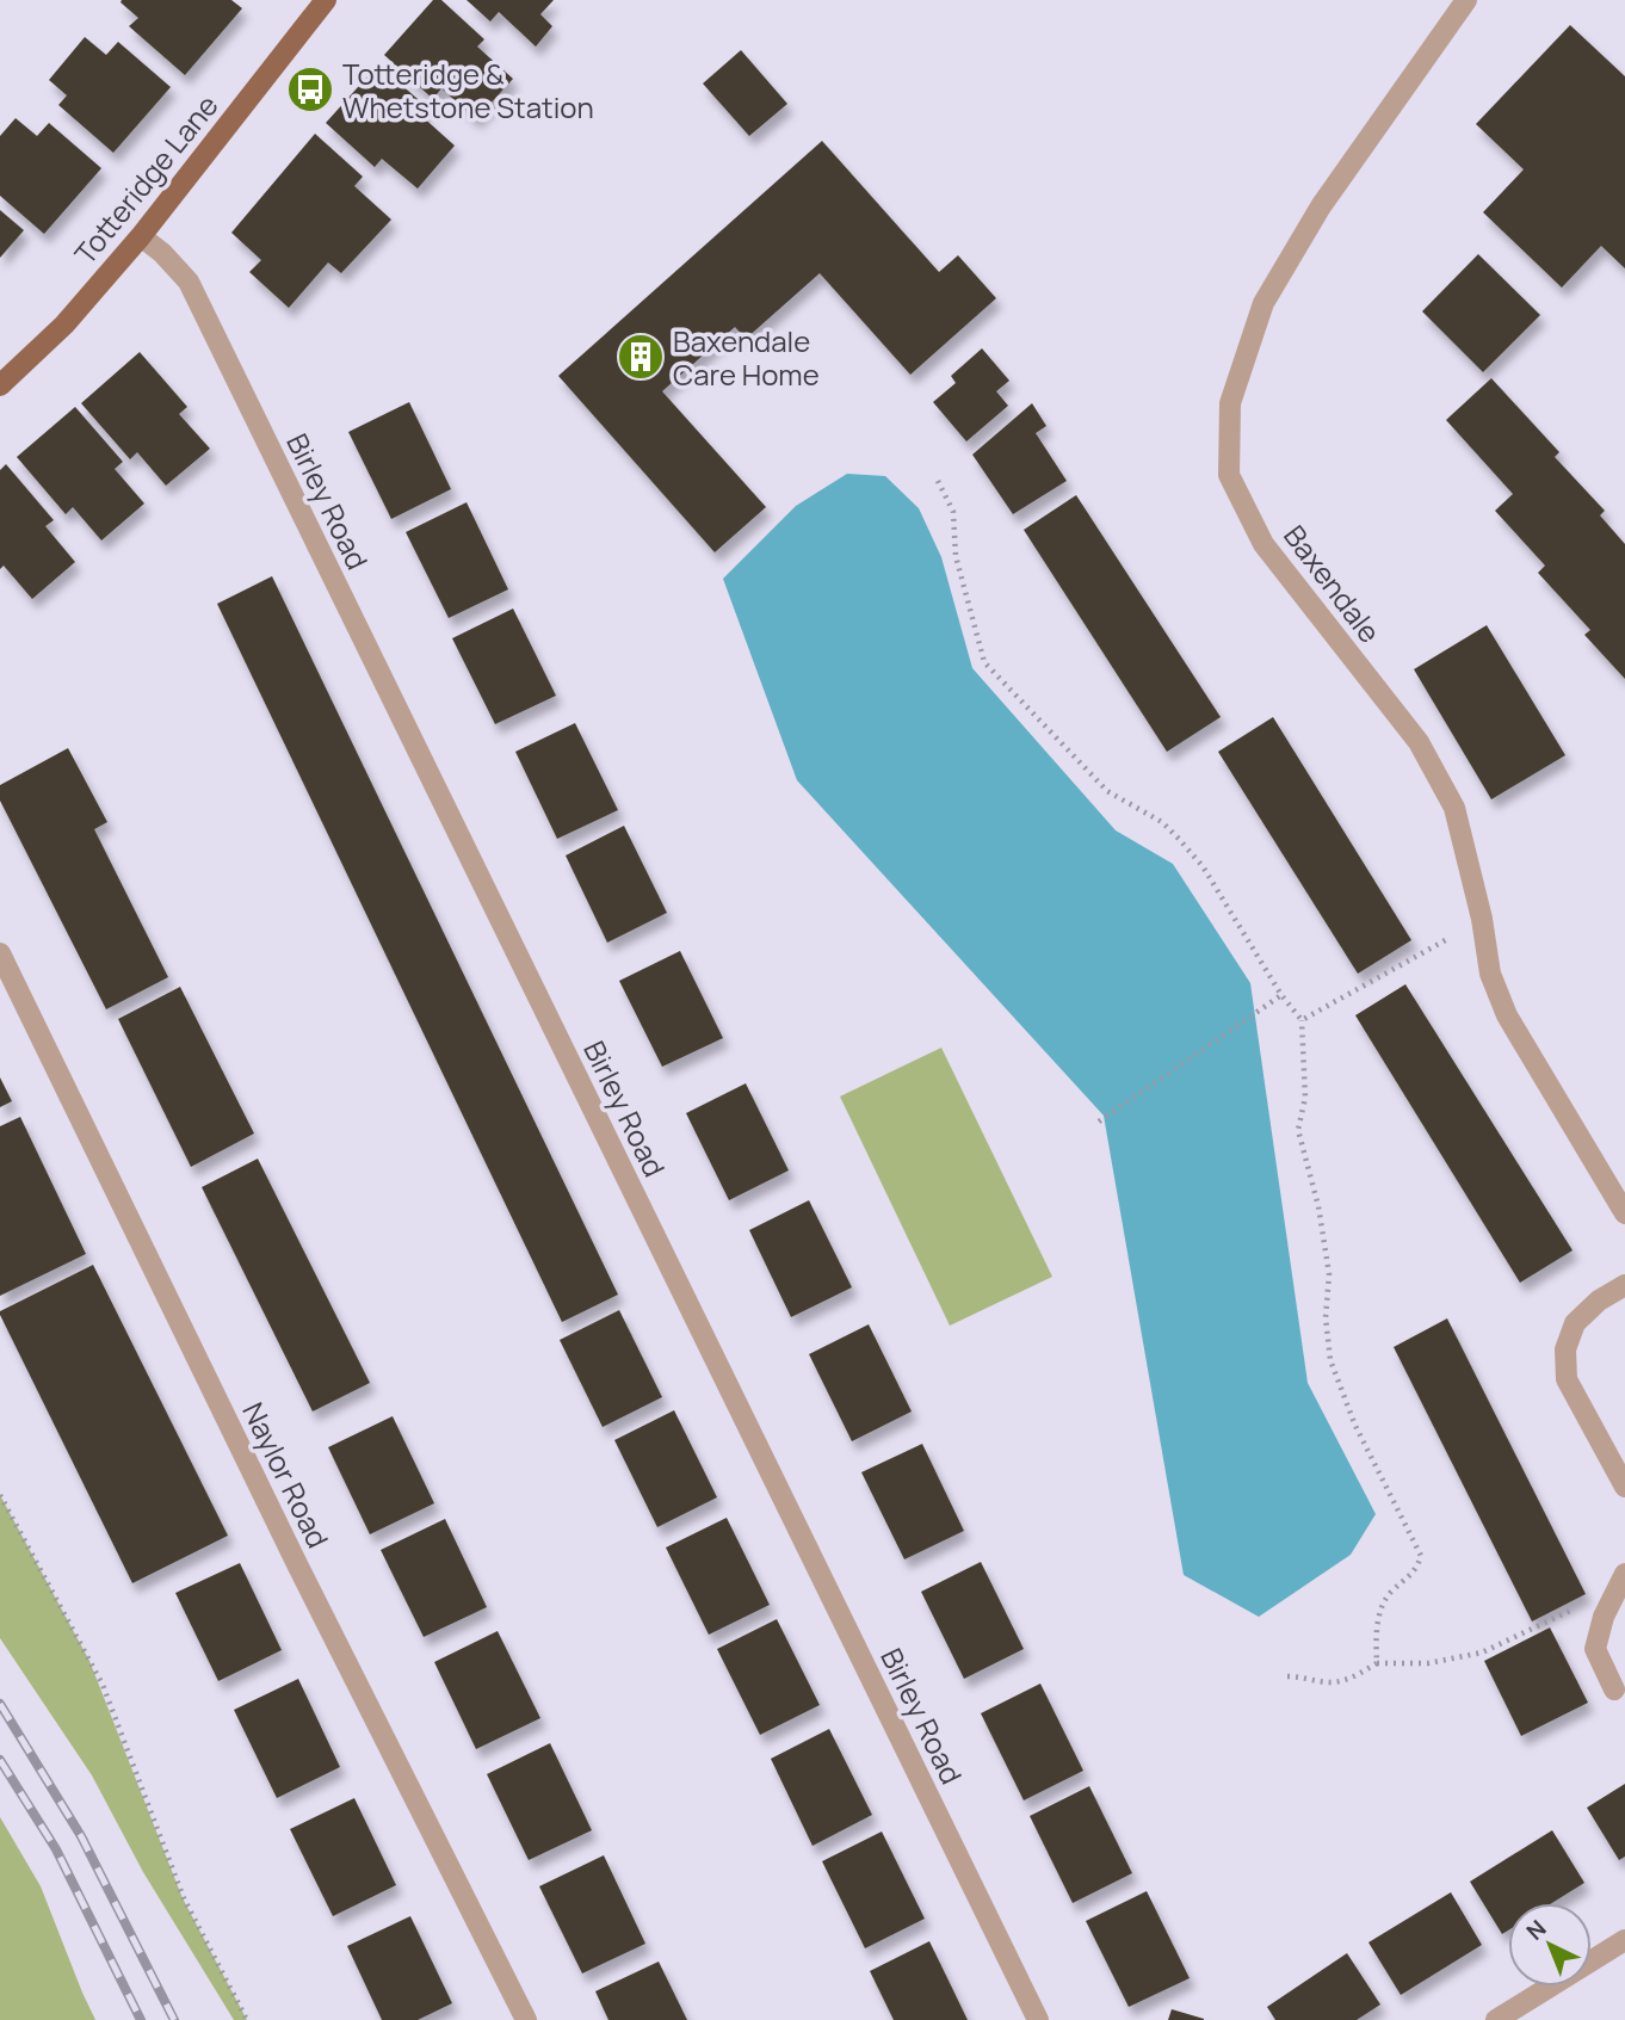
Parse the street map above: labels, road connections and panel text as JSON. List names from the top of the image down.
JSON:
{
  "streets": {
    "main road": ["Totteridge Lane"],
    "street": ["Birley Road", "Baxendale", "Naylor Road"]
  },
  "crossings": [
    ["Totteridge Lane", "Birley Road"]
  ],
  "places": {
    "bus stop": ["Totteridge & Whetstone Station"],
    "building": ["Baxendale Care Home"]
  },
  "north": "top left"
}
